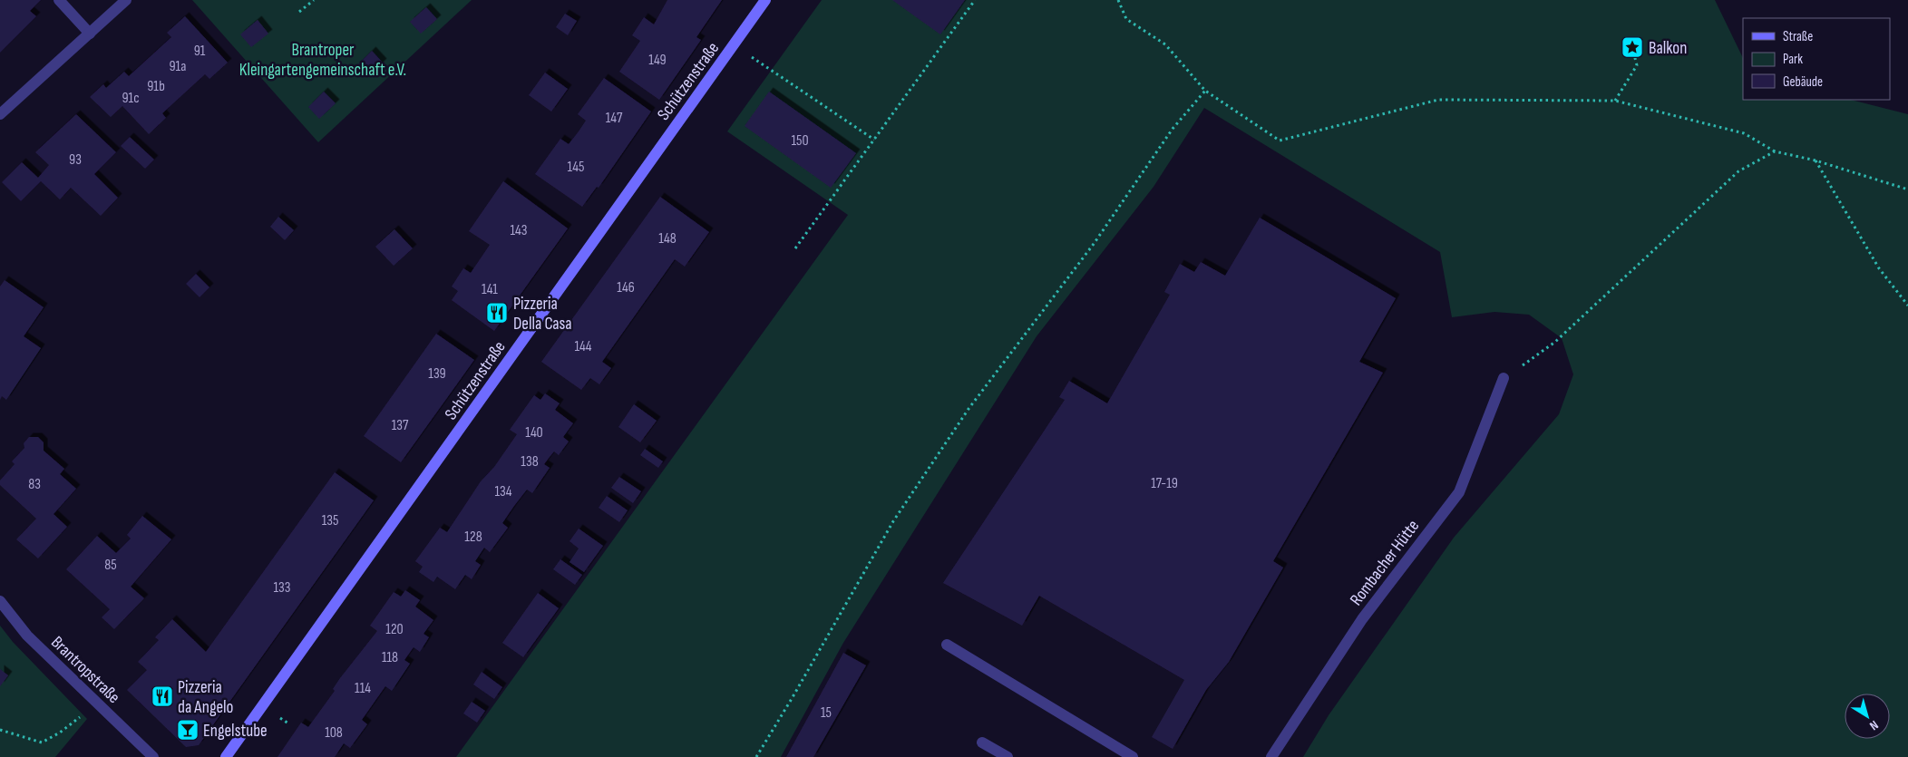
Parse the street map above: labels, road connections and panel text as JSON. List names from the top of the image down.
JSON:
{
  "streets": {
    "street": ["Schützenstraße", "Rombacher Hütte", "Brantropstraße"]
  },
  "parks": ["Brantroper Kleingartengemeinschaft e.V."],
  "places": {
    "place": ["Balkon"],
    "restaurant": ["Pizzeria Della Casa", "Pizzeria da Angelo"],
    "bar": ["Engelstube"]
  },
  "house_numbers": [
    "91",
    "149",
    "91a",
    "91b",
    "91c",
    "147",
    "150",
    "93",
    "145",
    "143",
    "148",
    "146",
    "141",
    "144",
    "139",
    "137",
    "140",
    "138",
    "17-19",
    "83",
    "134",
    "135",
    "128",
    "85",
    "133",
    "120",
    "118",
    "114",
    "15",
    "108"
  ],
  "legend": ["Straße", "Park", "Gebäude"],
  "north": "bottom right"
}
